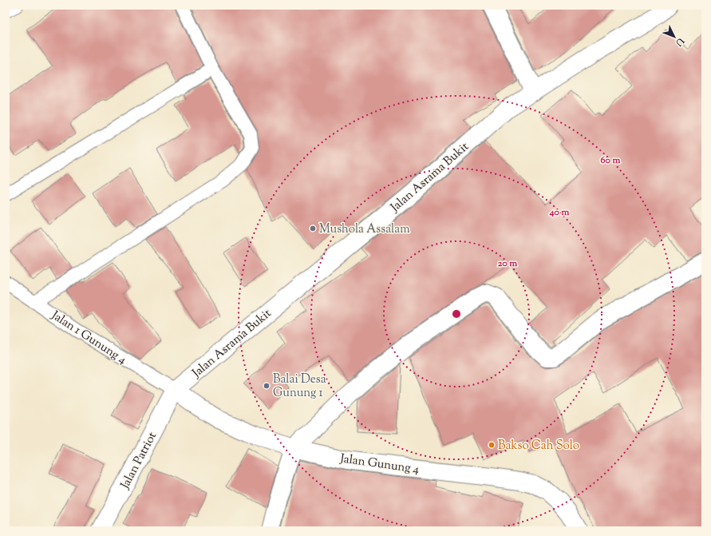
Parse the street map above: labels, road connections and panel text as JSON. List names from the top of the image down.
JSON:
{
  "streets": {
    "street": ["Jalan Asrama Bukit", "Jalan Patriot", "Jalan Gunung 4"],
    "lane": ["Jalan 1 Gunung 4"]
  },
  "crossings": [
    ["Jalan Asrama Bukit", "Jalan 1 Gunung 4"],
    ["Jalan Asrama Bukit", "Jalan Patriot"],
    ["Jalan Asrama Bukit", "Jalan Gunung 4"],
    ["Jalan 1 Gunung 4", "Jalan Patriot"],
    ["Jalan 1 Gunung 4", "Jalan Gunung 4"],
    ["Jalan Patriot", "Jalan Gunung 4"]
  ],
  "places": ["Mushola Assalam", "Balai Desa Gunung 1", "Bakso Cah Solo"],
  "north": "bottom right",
  "rings": ["60 m", "40 m", "20 m"]
}
